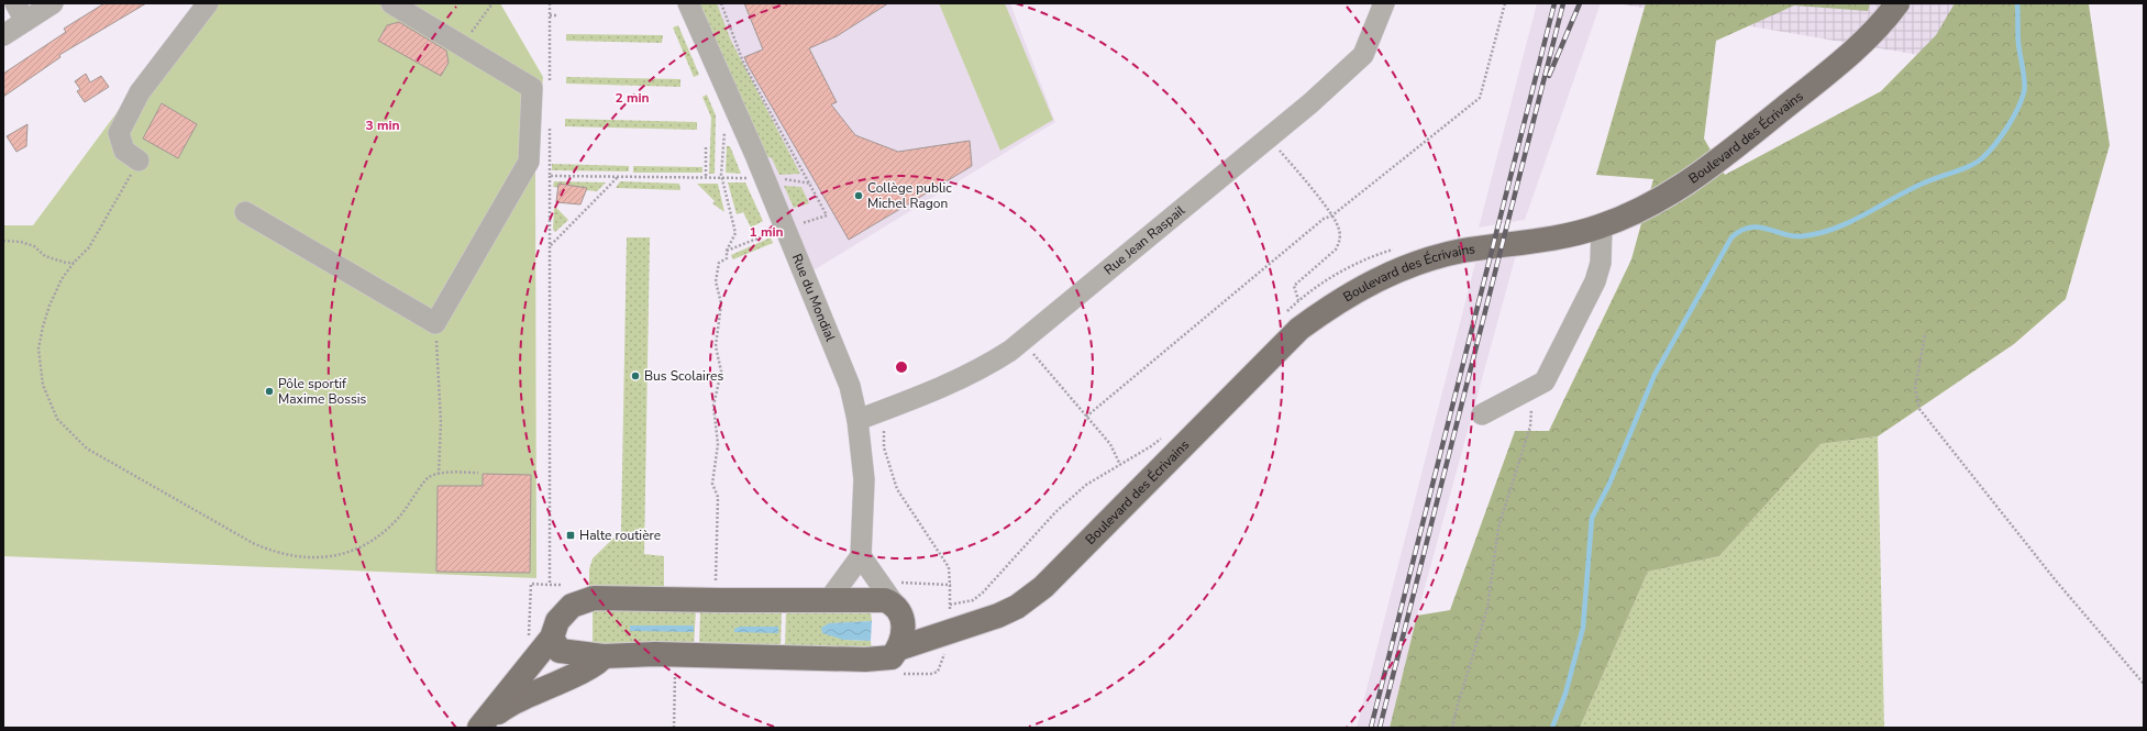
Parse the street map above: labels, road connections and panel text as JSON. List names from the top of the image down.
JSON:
{
  "streets": {
    "main road": ["Boulevard des Écrivains"],
    "street": ["Rue Jean Raspail", "Rue du Mondial"]
  },
  "crossings": [
    ["Rue Jean Raspail", "Rue du Mondial"]
  ],
  "places": {
    "other": ["Collège public Michel Ragon", "Bus Scolaires", "Pôle sportif Maxime Bossis"],
    "transit": ["Halte routière"]
  },
  "rings": ["2 min", "3 min", "1 min"]
}
